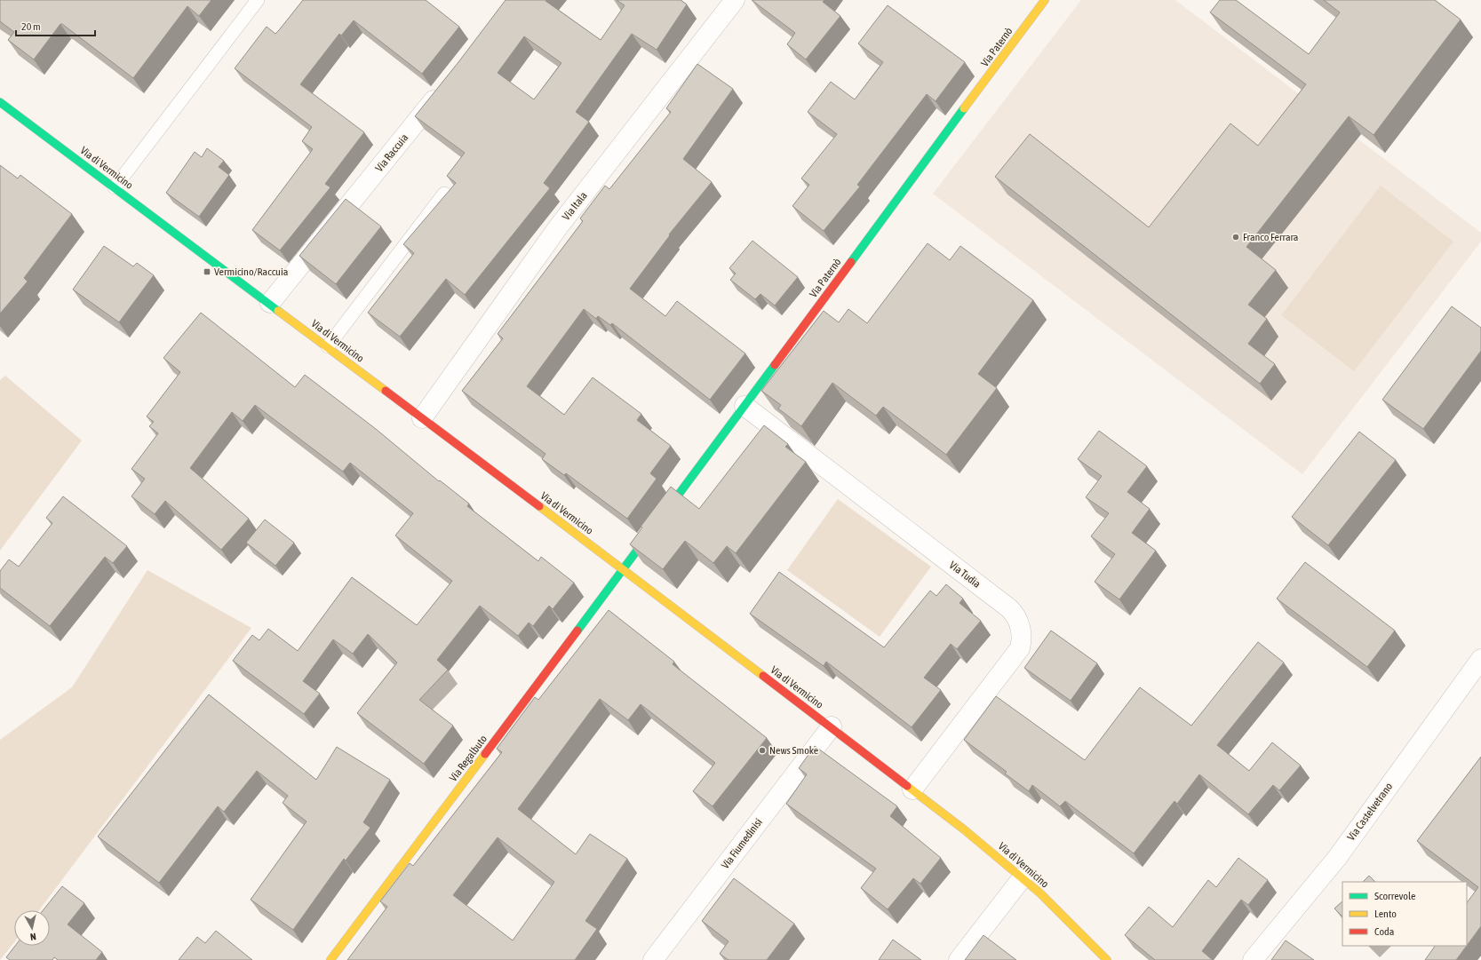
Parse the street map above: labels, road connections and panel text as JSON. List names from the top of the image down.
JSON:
{
  "streets": {
    "main road": ["Via Paternò", "Via di Vermicino", "Via Regalbuto"],
    "street": [
      "Via Raccuia",
      "Via Itala",
      "Via Tudia",
      "Via Castelvetrano",
      "Via Fiumedinisi"
    ]
  },
  "crossings": [
    ["Via Paternò", "Via di Vermicino"],
    ["Via Paternò", "Via Tudia"],
    ["Via Paternò", "Via Regalbuto"],
    ["Via Raccuia", "Via di Vermicino"],
    ["Via di Vermicino", "Via Itala"],
    ["Via di Vermicino", "Via Tudia"],
    ["Via di Vermicino", "Via Regalbuto"],
    ["Via di Vermicino", "Via Fiumedinisi"]
  ],
  "places": {
    "other": ["Franco Ferrara", "News Smoke"],
    "transit": ["Vermicino/Raccuia"]
  },
  "legend": ["Scorrevole", "Lento", "Coda"],
  "scale_bar": "20 m",
  "north": "bottom"
}
